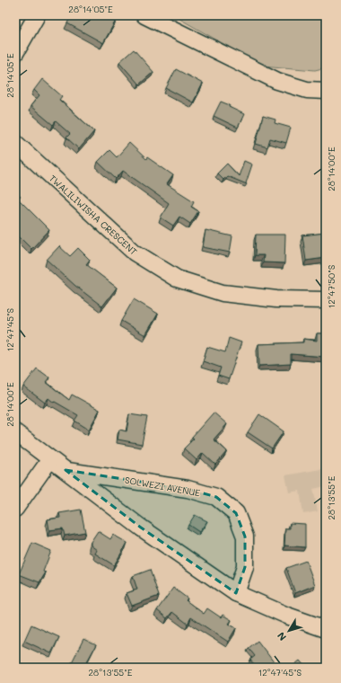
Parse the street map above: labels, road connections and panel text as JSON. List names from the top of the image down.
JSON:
{
  "streets": {
    "street": ["TWALILIWISHA CRESCENT", "SOLWEZI AVENUE"]
  },
  "north": "bottom left",
  "coordinates": [
    "28°14'05\"E",
    "28°14'00\"E",
    "12°47'50\"S",
    "12°47'45\"S",
    "28°13'55\"E"
  ]
}
